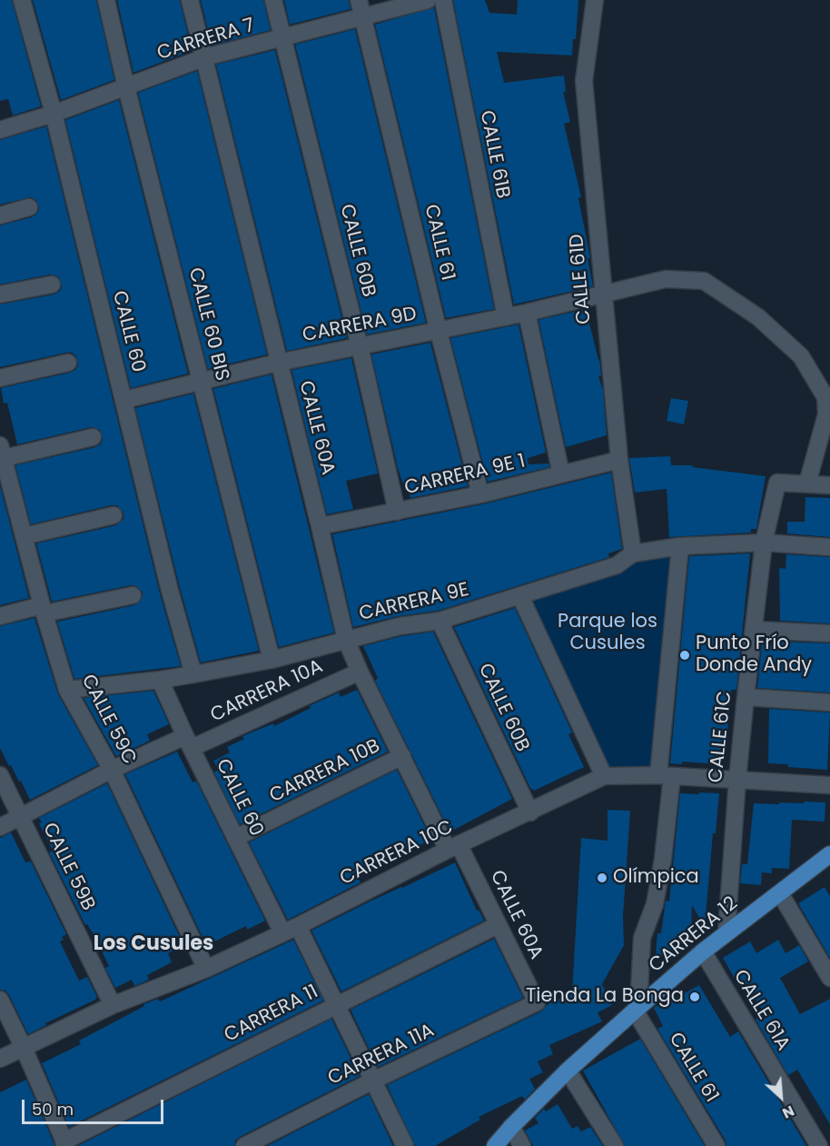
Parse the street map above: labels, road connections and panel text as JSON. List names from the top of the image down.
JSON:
{
  "streets": {
    "main road": ["CARRERA 12"],
    "street": [
      "CARRERA 7",
      "CALLE 61B",
      "CALLE 61",
      "CALLE 60B",
      "CALLE 61D",
      "CALLE 60 BIS",
      "CARRERA 9D",
      "CALLE 60",
      "CALLE 60A",
      "CARRERA 9E 1",
      "CARRERA 9E",
      "CARRERA 10A",
      "CALLE 59C",
      "CALLE 61C",
      "CARRERA 10B",
      "CARRERA 10C",
      "CALLE 59B",
      "CALLE 61A",
      "CARRERA 11",
      "CARRERA 11A"
    ]
  },
  "crossings": [
    ["CARRERA 7", "CALLE 61"],
    ["CARRERA 7", "CALLE 60B"],
    ["CARRERA 7", "CALLE 60 BIS"],
    ["CARRERA 7", "CALLE 60"],
    ["CARRERA 7", "CALLE 60A"],
    ["CALLE 61B", "CARRERA 9D"],
    ["CALLE 61", "CARRERA 9D"],
    ["CALLE 61", "CARRERA 9E 1"],
    ["CALLE 61", "CARRERA 12"],
    ["CALLE 60B", "CARRERA 9D"],
    ["CALLE 60B", "CARRERA 9E 1"],
    ["CALLE 60B", "CARRERA 9E"],
    ["CALLE 60B", "CARRERA 10C"],
    ["CALLE 61D", "CARRERA 9D"],
    ["CALLE 61D", "CARRERA 9E 1"],
    ["CALLE 61D", "CARRERA 9E"],
    ["CALLE 60 BIS", "CARRERA 9D"],
    ["CALLE 60 BIS", "CARRERA 9E"],
    ["CARRERA 9D", "CALLE 60"],
    ["CARRERA 9D", "CALLE 60A"],
    ["CALLE 60", "CARRERA 9E"],
    ["CALLE 60", "CARRERA 10A"],
    ["CALLE 60", "CARRERA 10B"],
    ["CALLE 60", "CARRERA 10C"],
    ["CALLE 60", "CARRERA 11"],
    ["CALLE 60", "CARRERA 11A"],
    ["CALLE 60A", "CARRERA 9E 1"],
    ["CALLE 60A", "CARRERA 9E"],
    ["CALLE 60A", "CARRERA 10A"],
    ["CALLE 60A", "CARRERA 10B"],
    ["CALLE 60A", "CARRERA 10C"],
    ["CALLE 60A", "CARRERA 11"],
    ["CALLE 60A", "CARRERA 11A"],
    ["CARRERA 9E", "CALLE 59C"],
    ["CARRERA 9E", "CALLE 61C"],
    ["CARRERA 10A", "CALLE 59C"],
    ["CARRERA 10A", "CALLE 59B"],
    ["CALLE 59C", "CARRERA 10C"],
    ["CALLE 61C", "CARRERA 10C"],
    ["CALLE 61C", "CARRERA 12"],
    ["CARRERA 10C", "CALLE 59B"],
    ["CARRERA 12", "CALLE 61A"]
  ],
  "districts": ["Los Cusules"],
  "parks": ["Parque los Cusules"],
  "places": ["Punto Frío Donde Andy", "Olímpica", "Tienda La Bonga"],
  "scale_bar": "50 m",
  "north": "bottom right"
}
